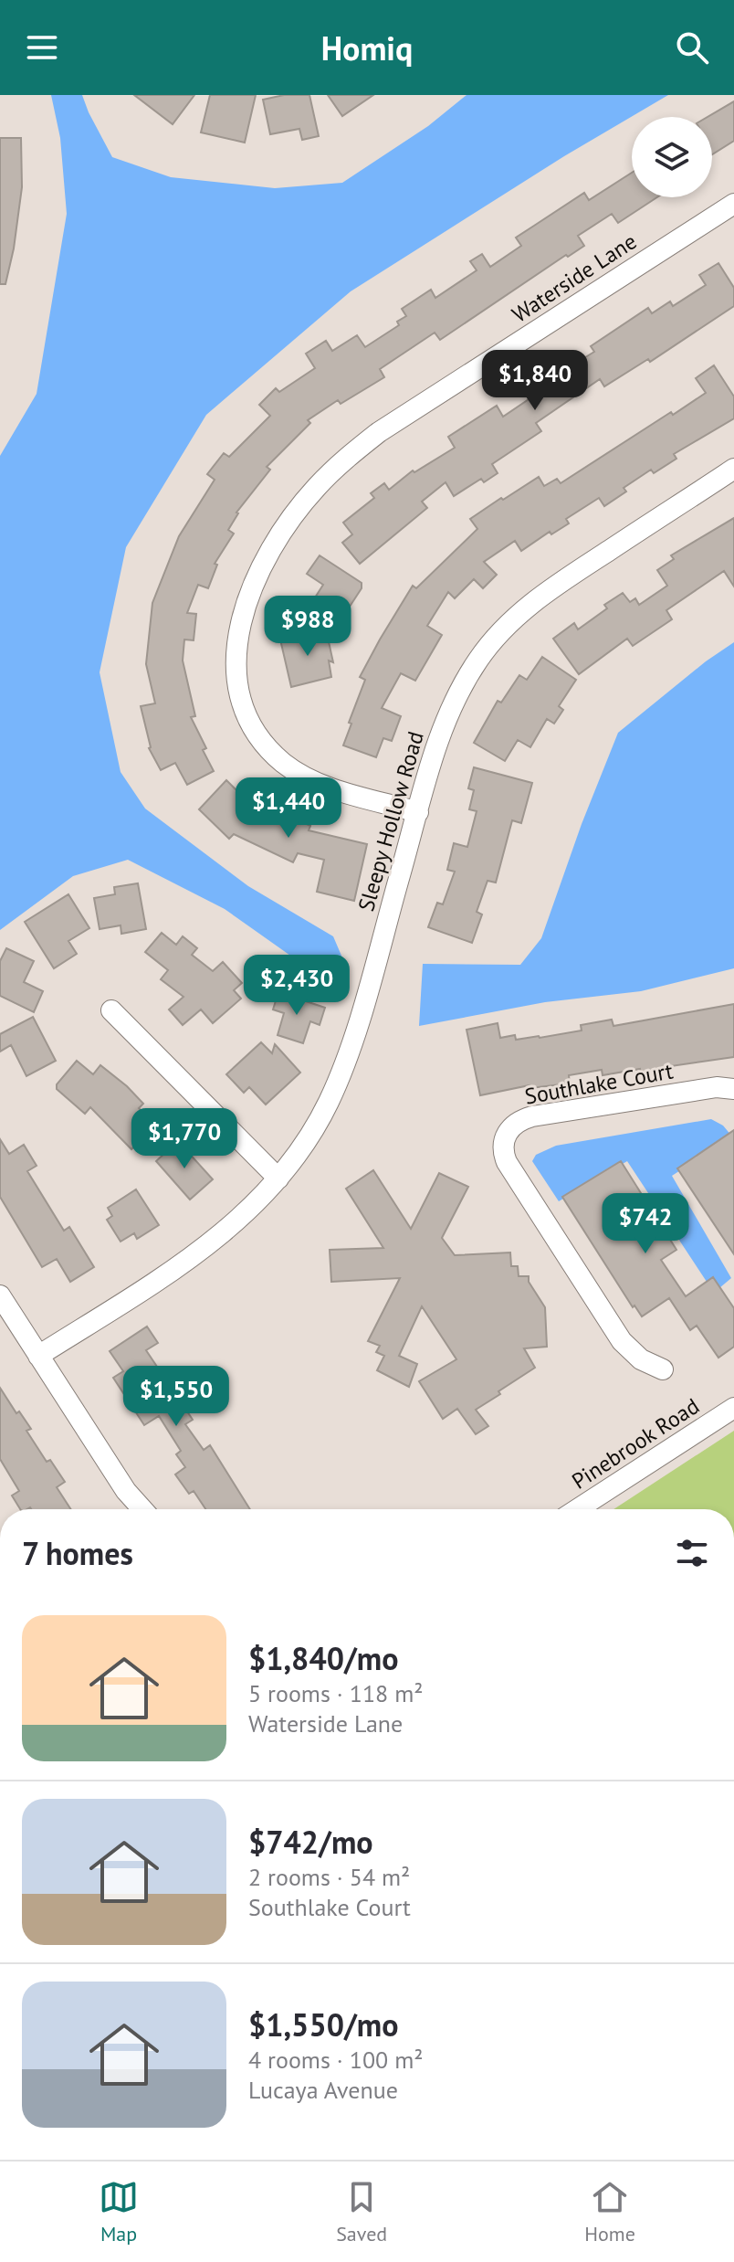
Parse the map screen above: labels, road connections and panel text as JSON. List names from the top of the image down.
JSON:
{
  "streets": {
    "street": [
      "Waterside Lane",
      "Sleepy Hollow Road",
      "Southlake Court",
      "Pinebrook Road"
    ]
  },
  "crossings": [
    ["Waterside Lane", "Sleepy Hollow Road"]
  ],
  "page": {
    "header": "Homiq",
    "price": [
      "$1,840",
      "$988",
      "$1,440",
      "$2,430",
      "$1,770",
      "$742",
      "$1,550"
    ],
    "heading": "7 homes",
    "list": [
      {
        "name": "$1,840/mo",
        "note": "5 rooms · 118 m² · Waterside Lane"
      },
      {
        "name": "$742/mo",
        "note": "2 rooms · 54 m² · Southlake Court"
      },
      {
        "name": "$1,550/mo",
        "note": "4 rooms · 100 m² · Lucaya Avenue"
      }
    ],
    "tabs": ["Map", "Saved", "Home"]
  }
}
